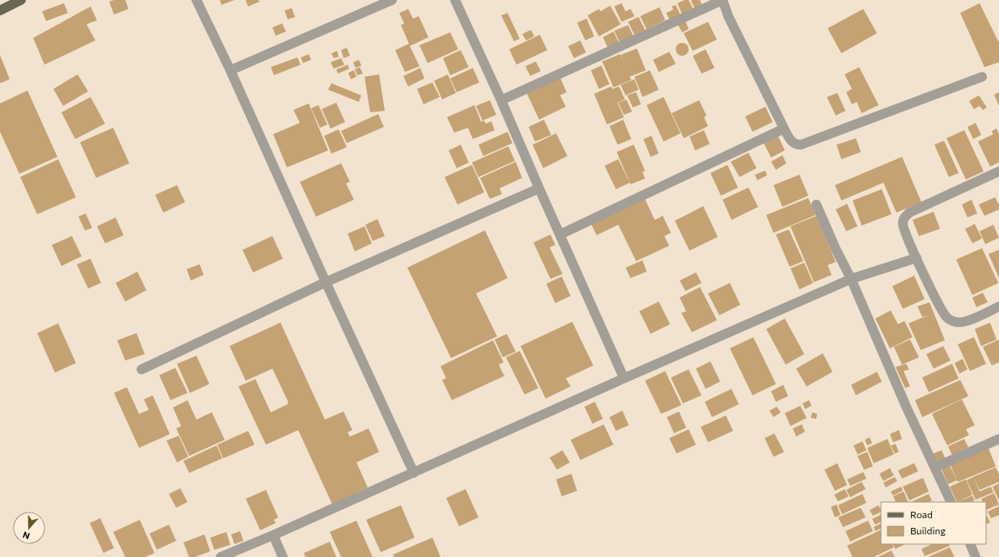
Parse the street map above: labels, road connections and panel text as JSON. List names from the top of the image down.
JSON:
{
  "legend": ["Road", "Building"],
  "north": "bottom"
}
